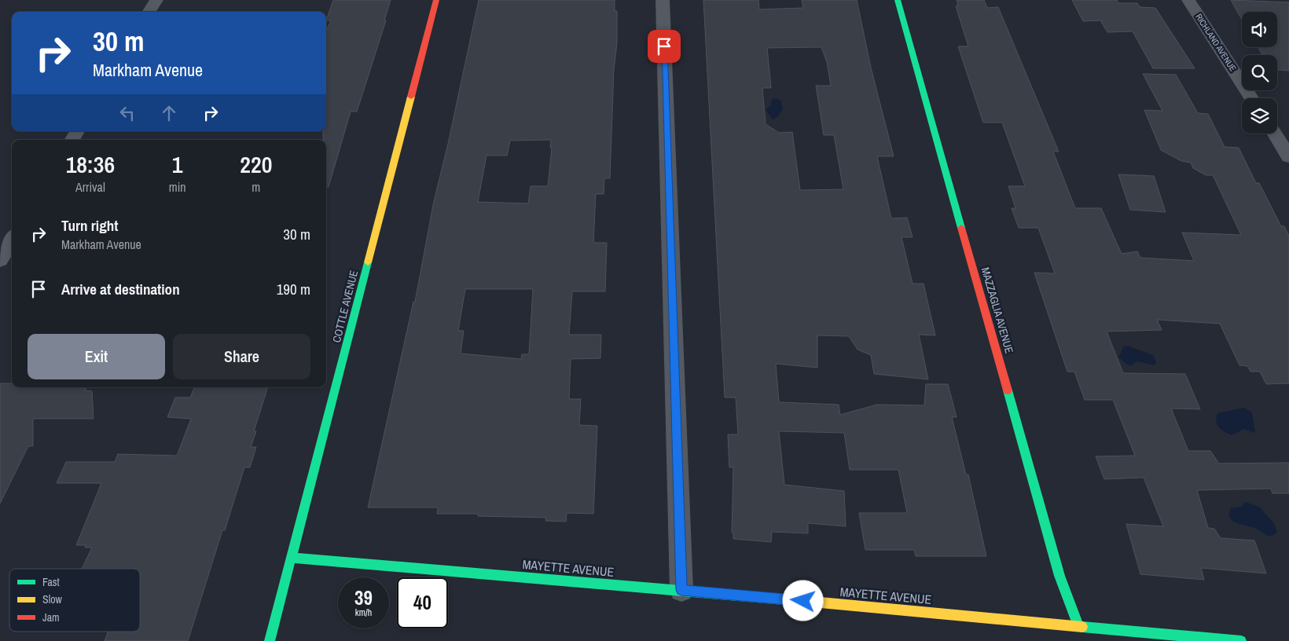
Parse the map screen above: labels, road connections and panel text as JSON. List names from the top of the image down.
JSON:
{
  "streets": {
    "street": [
      "RICHLAND AVENUE",
      "COTTLE AVENUE",
      "MAZZAGLIA AVENUE",
      "MAYETTE AVENUE"
    ]
  },
  "crossings": [
    ["COTTLE AVENUE", "MAYETTE AVENUE"],
    ["MAZZAGLIA AVENUE", "MAYETTE AVENUE"]
  ],
  "legend": ["Fast", "Slow", "Jam"],
  "page": {
    "turn": ["30 m", "Markham Avenue"],
    "eta": [
      "18:36",
      "Arrival",
      "1",
      "min",
      "220",
      "m"
    ],
    "list": [
      {
        "name": "Turn right",
        "note": "Markham Avenue",
        "value": "30 m"
      },
      {
        "name": "Arrive at destination",
        "value": "190 m"
      }
    ],
    "buttons": ["Exit", "Share"],
    "speed": "39 km/h",
    "limit": "40"
  }
}
